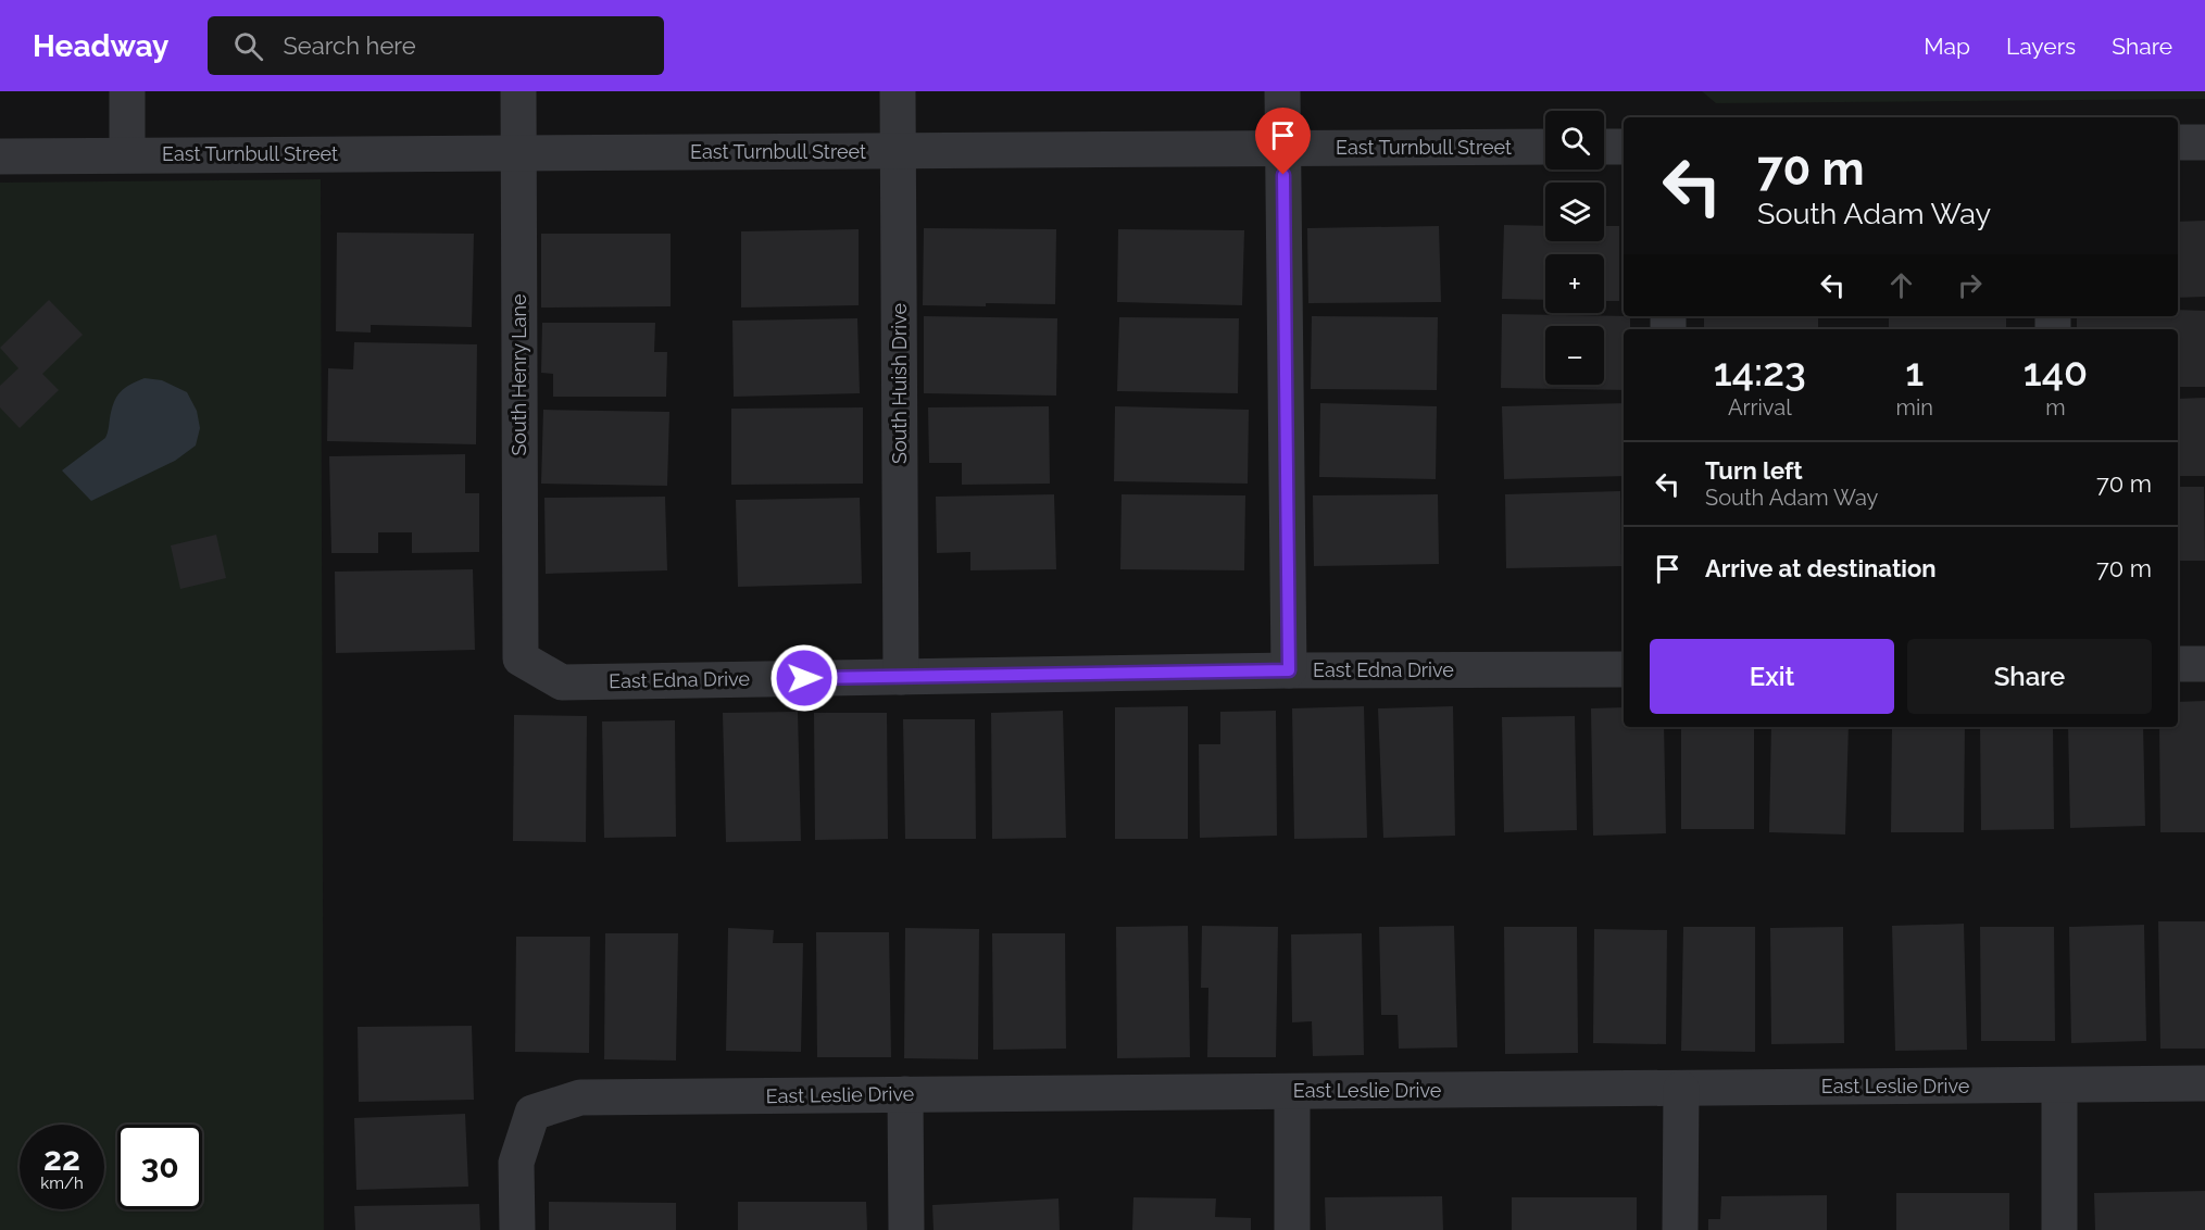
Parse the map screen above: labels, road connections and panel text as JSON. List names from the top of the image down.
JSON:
{
  "streets": {
    "street": [
      "East Turnbull Street",
      "South Henry Lane",
      "South Huish Drive",
      "East Edna Drive",
      "East Leslie Drive"
    ]
  },
  "crossings": [
    ["East Turnbull Street", "South Henry Lane"],
    ["East Turnbull Street", "South Huish Drive"],
    ["South Henry Lane", "East Edna Drive"],
    ["South Huish Drive", "East Edna Drive"]
  ],
  "page": {
    "header": "Headway",
    "search": "Search here",
    "nav": ["Map", "Layers", "Share"],
    "map_buttons": ["+", "−"],
    "turn": ["70 m", "South Adam Way"],
    "eta": [
      "14:23",
      "Arrival",
      "1",
      "min",
      "140",
      "m"
    ],
    "list": [
      {
        "name": "Turn left",
        "note": "South Adam Way",
        "value": "70 m"
      },
      {
        "name": "Arrive at destination",
        "value": "70 m"
      }
    ],
    "buttons": ["Exit", "Share"],
    "speed": "22 km/h",
    "limit": "30"
  }
}
